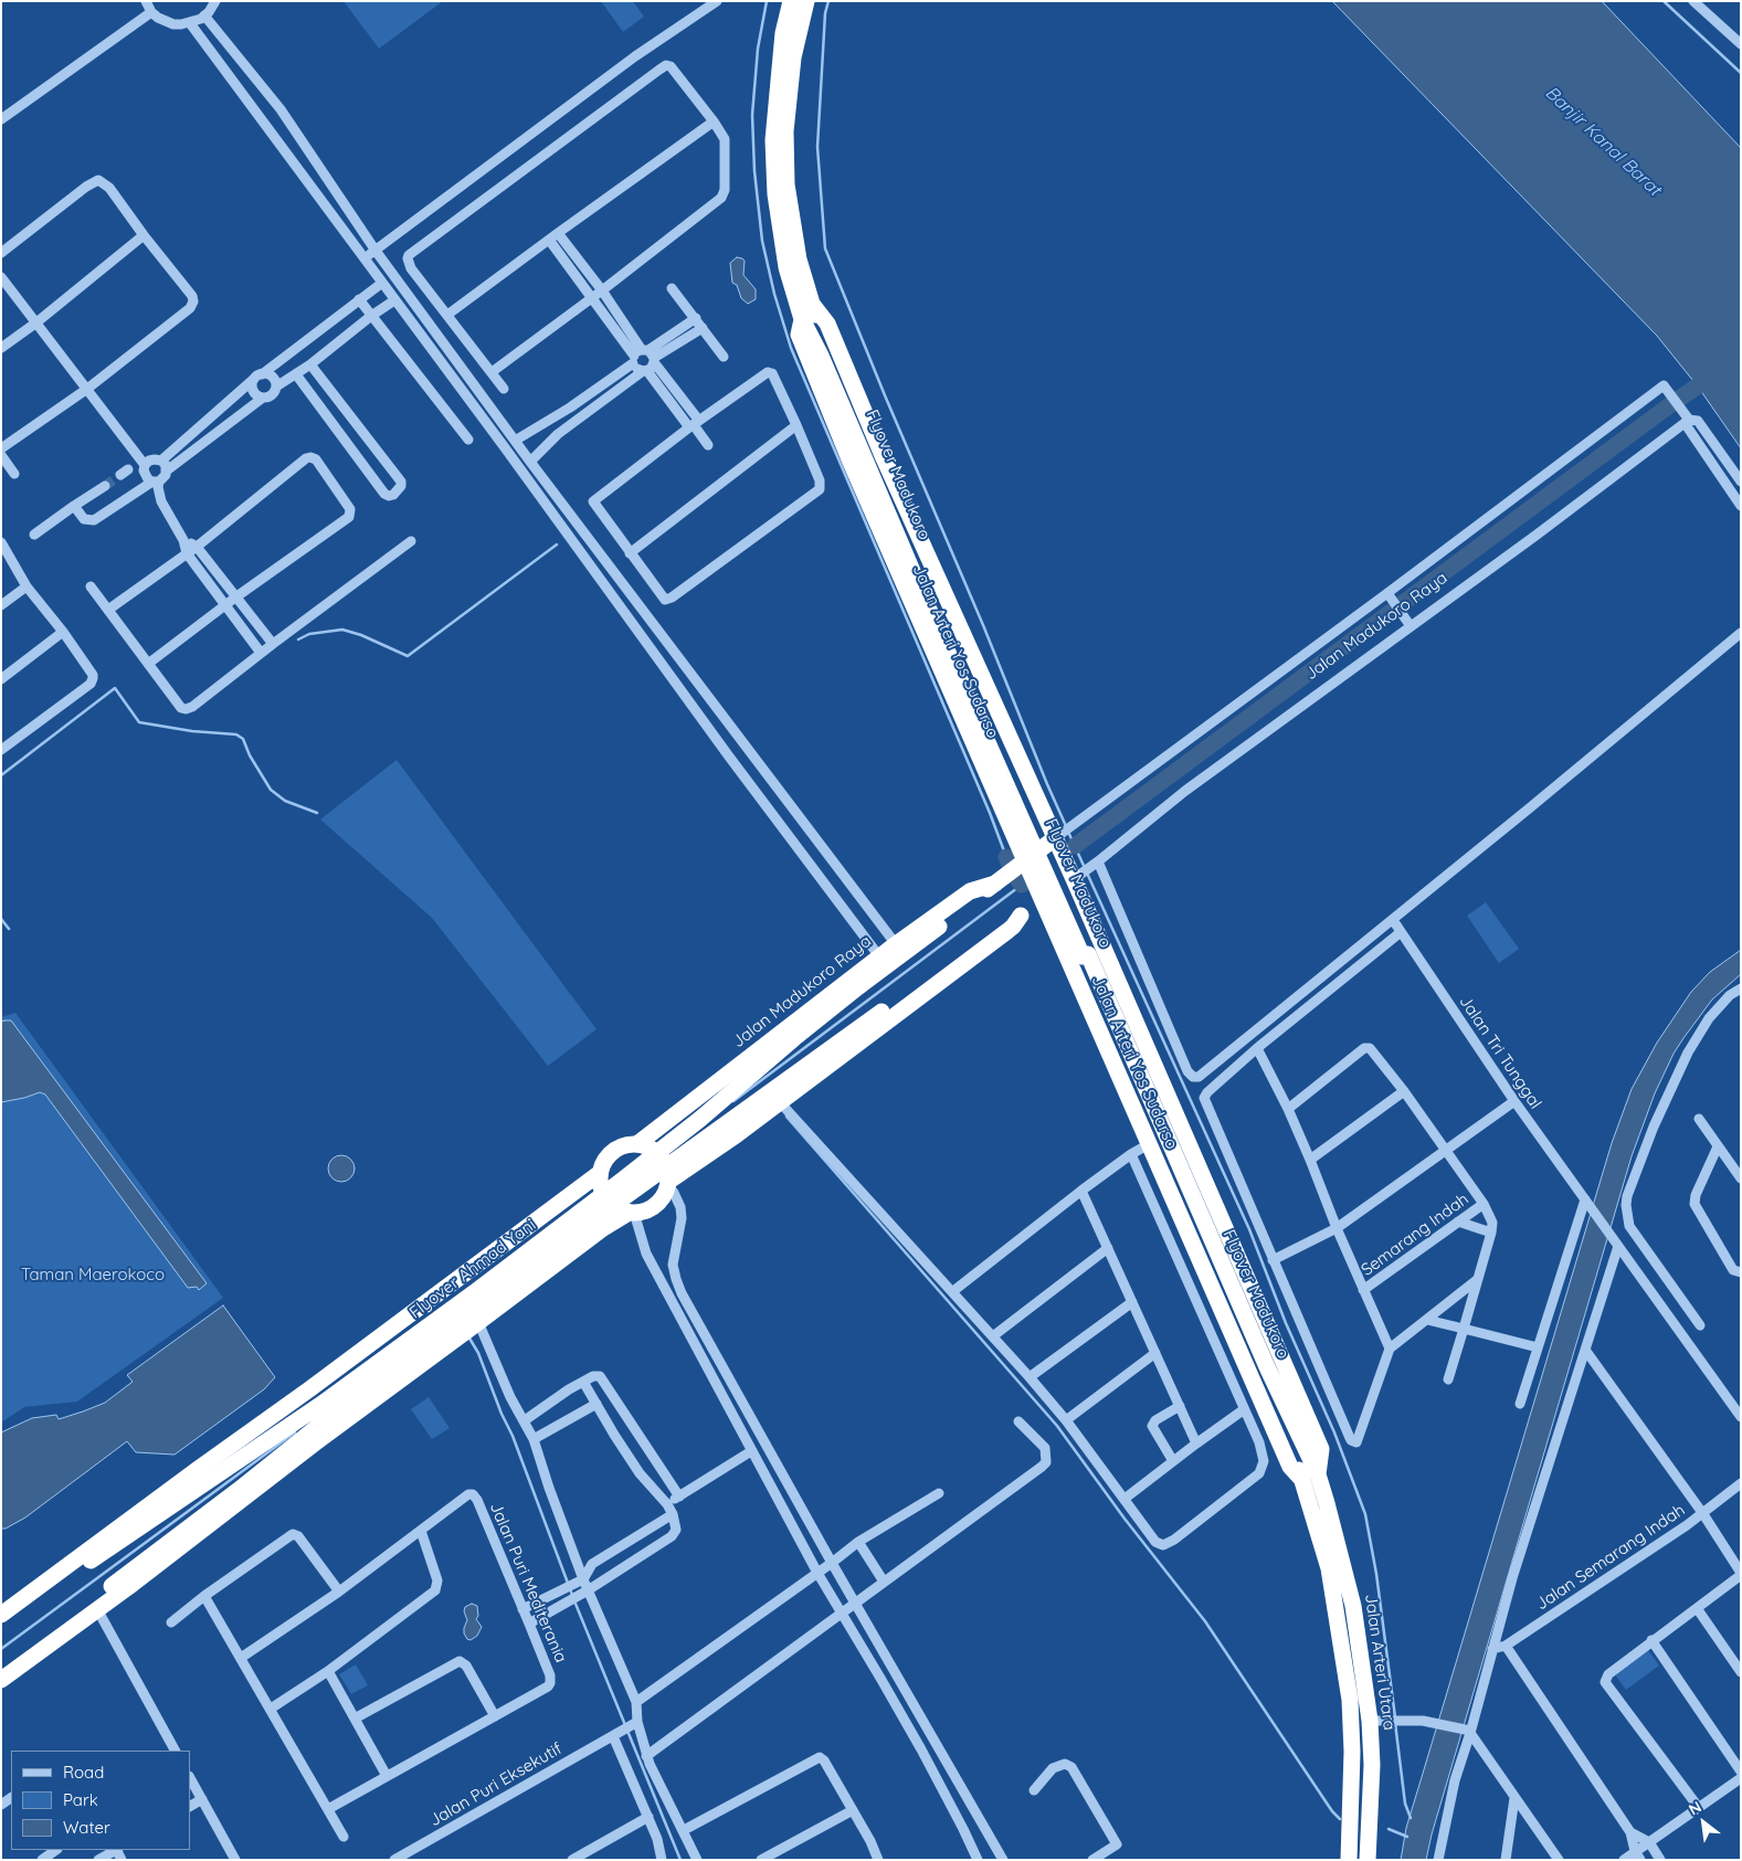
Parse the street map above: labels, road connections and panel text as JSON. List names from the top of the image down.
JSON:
{
  "streets": {
    "highway": [
      "Flyover Madukoro",
      "Jalan Madukoro Raya",
      "Jalan Arteri Yos Sudarso",
      "Flyover Ahmad Yani",
      "Jalan Arteri Utara"
    ],
    "street": [
      "Jalan Tri Tunggal",
      "Semarang Indah",
      "Jalan Semarang Indah",
      "Jalan Puri Mediterania",
      "Jalan Puri Eksekutif"
    ]
  },
  "crossings": [
    ["Flyover Madukoro", "Jalan Arteri Yos Sudarso"],
    ["Flyover Madukoro", "Jalan Arteri Utara"],
    ["Jalan Madukoro Raya", "Jalan Arteri Yos Sudarso"],
    ["Jalan Madukoro Raya", "Flyover Ahmad Yani"],
    ["Jalan Arteri Yos Sudarso", "Jalan Arteri Utara"]
  ],
  "water": ["Banjir Kanal Barat"],
  "parks": ["Taman Maerokoco"],
  "legend": ["Road", "Park", "Water"],
  "north": "top left"
}
